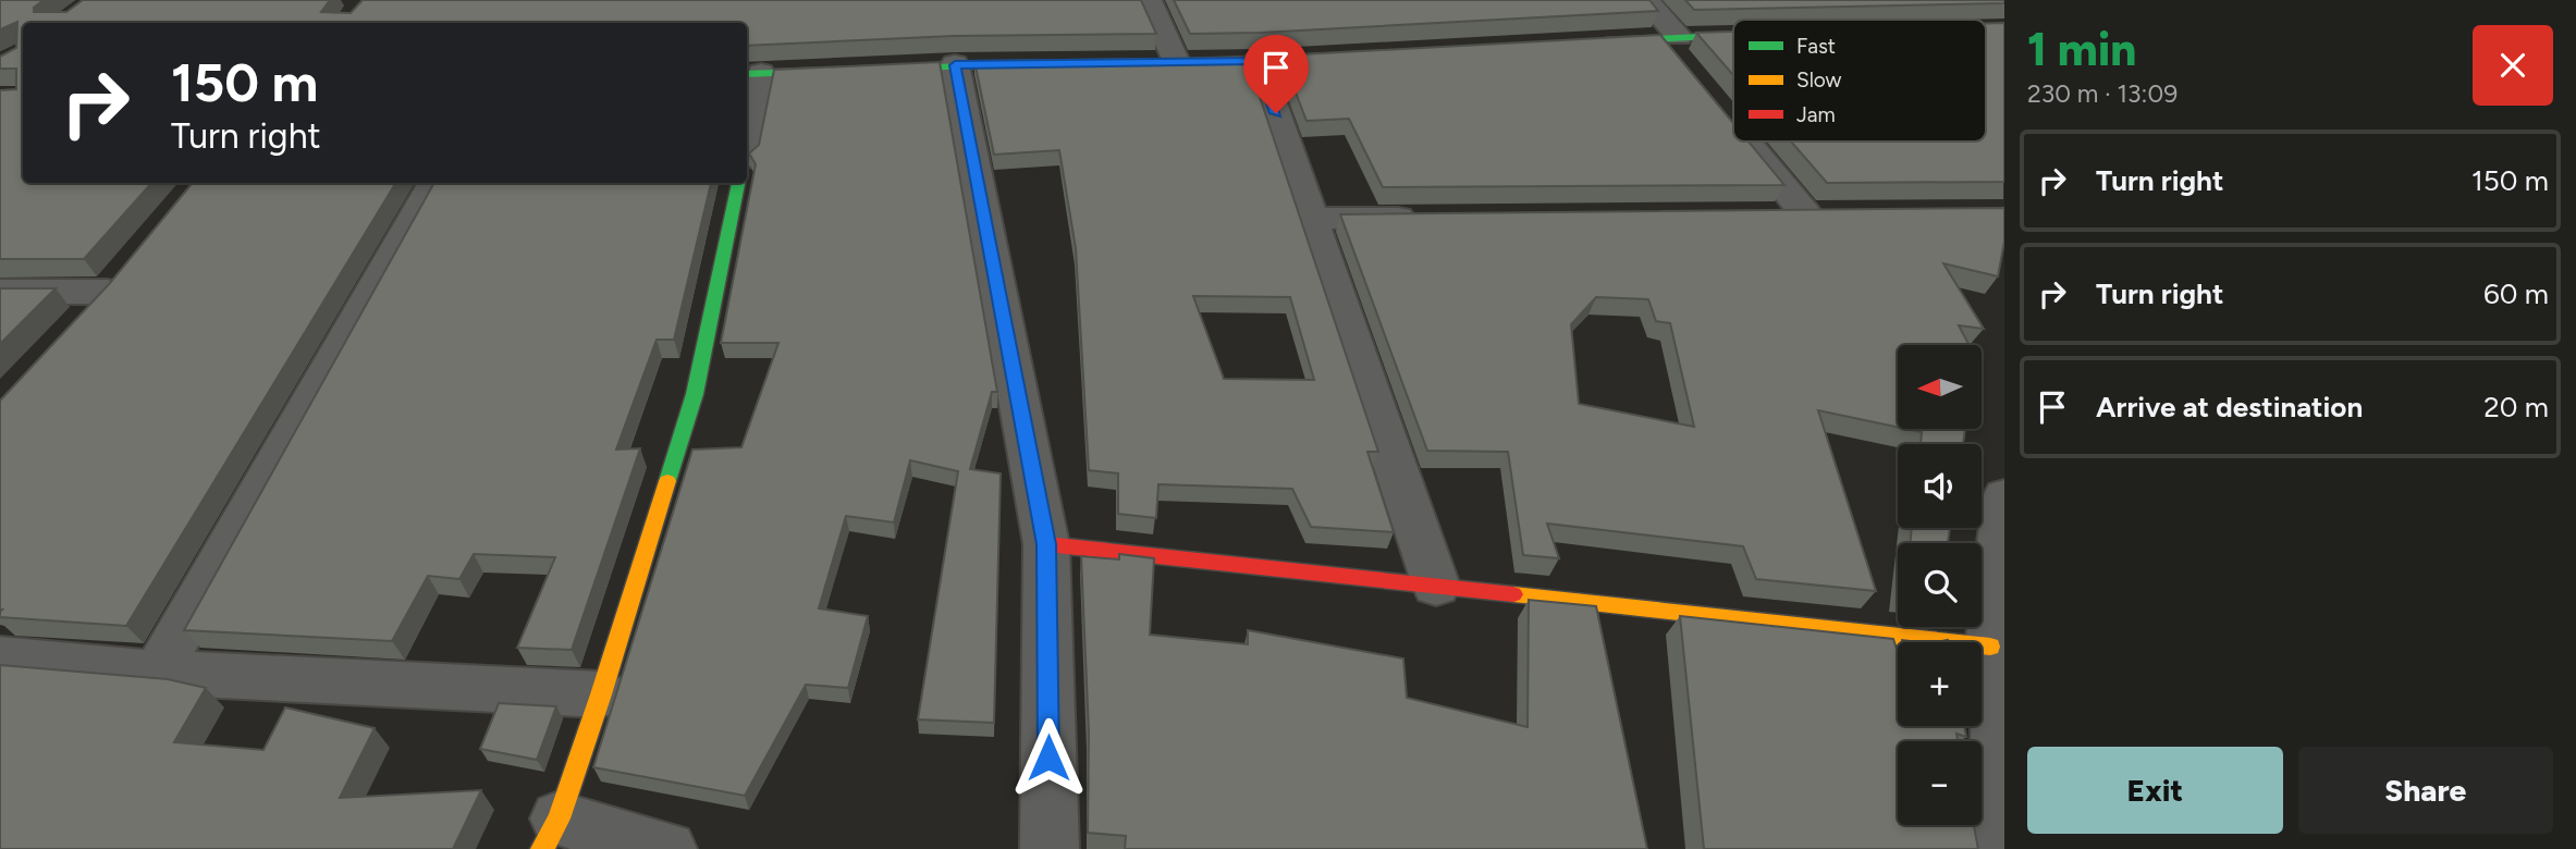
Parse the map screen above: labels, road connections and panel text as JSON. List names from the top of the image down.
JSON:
{
  "legend": ["Fast", "Slow", "Jam"],
  "north": "left",
  "page": {
    "heading": ["1 min", "230 m · 13:09"],
    "turn": ["150 m", "Turn right"],
    "list": [
      {
        "name": "Turn right",
        "value": "150 m"
      },
      {
        "name": "Turn right",
        "value": "60 m"
      },
      {
        "name": "Arrive at destination",
        "value": "20 m"
      }
    ],
    "map_buttons": ["+", "−"],
    "buttons": ["Exit", "Share"]
  }
}
